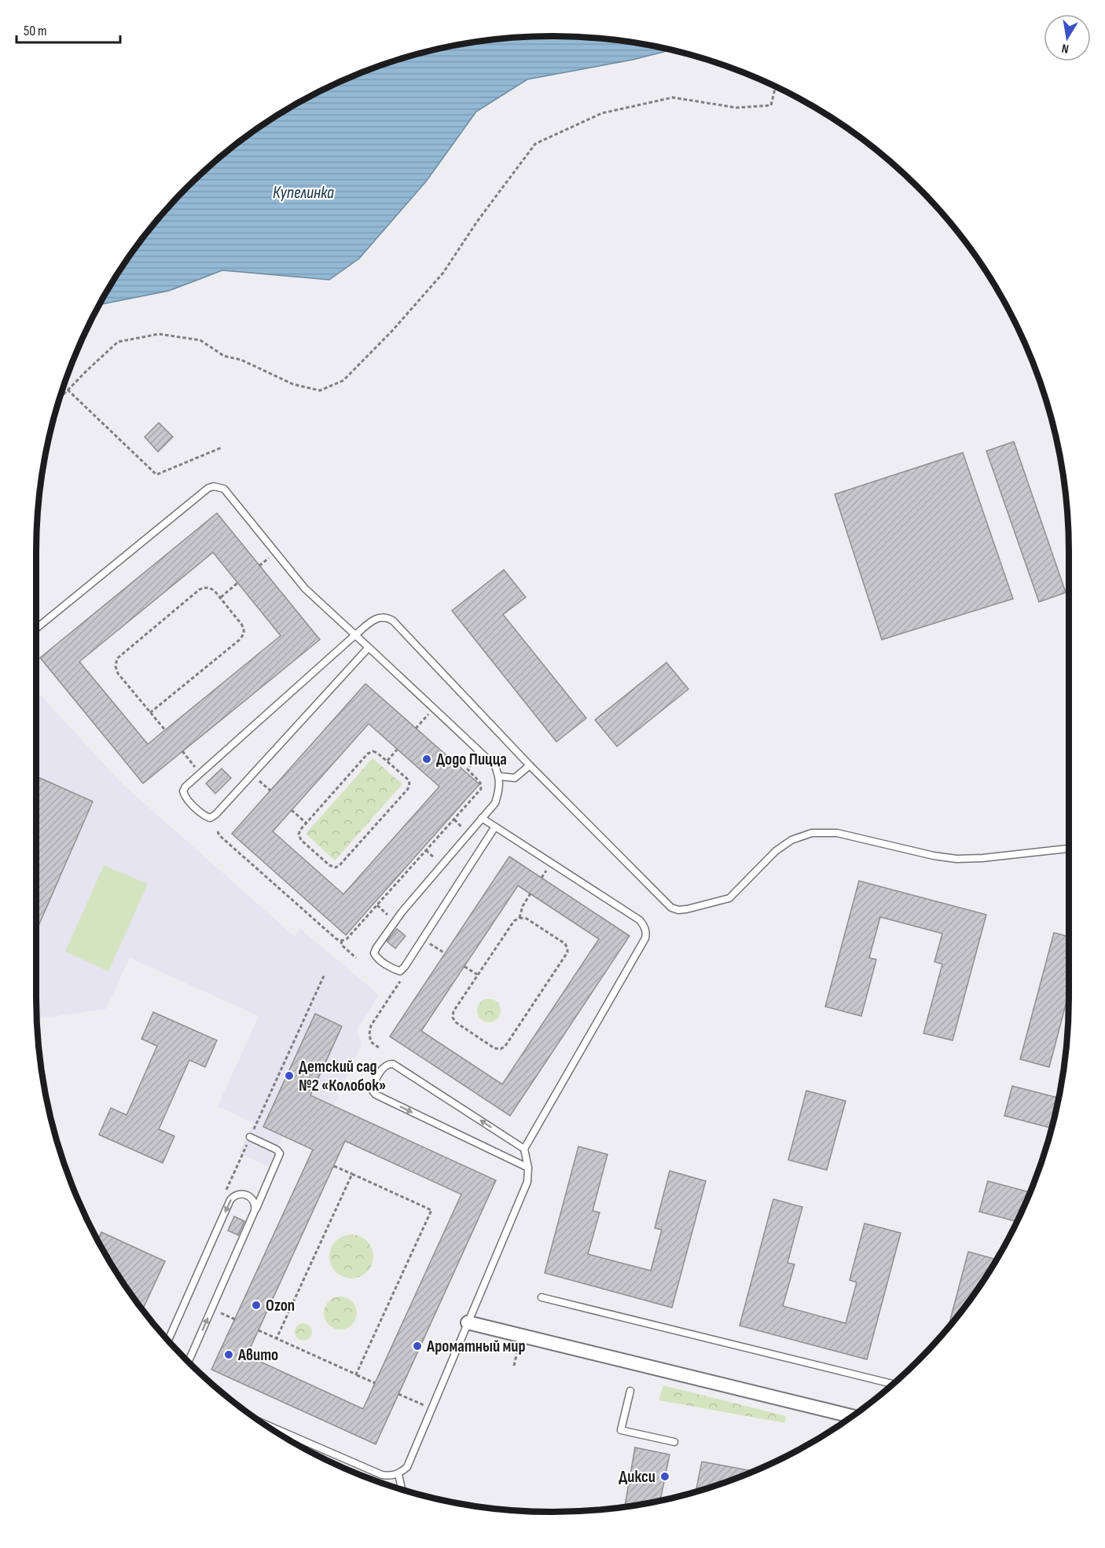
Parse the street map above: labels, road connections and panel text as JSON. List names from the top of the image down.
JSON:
{
  "water": ["Купелинка"],
  "places": [
    "Додо Пицца",
    "Детский сад №2 «Колобок»",
    "Ozon",
    "Ароматный мир",
    "Авито",
    "Дикси"
  ],
  "scale_bar": "50 m",
  "north": "bottom"
}
